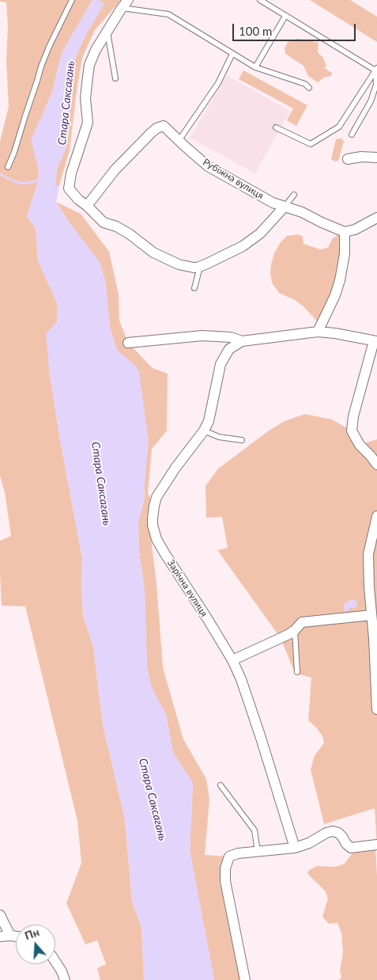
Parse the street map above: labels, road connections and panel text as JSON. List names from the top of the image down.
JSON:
{
  "streets": {
    "street": ["Рубіжна вулиця", "Зарічна вулиця"]
  },
  "water": ["Стара Саксагань"],
  "scale_bar": "100 m",
  "north": "top"
}
